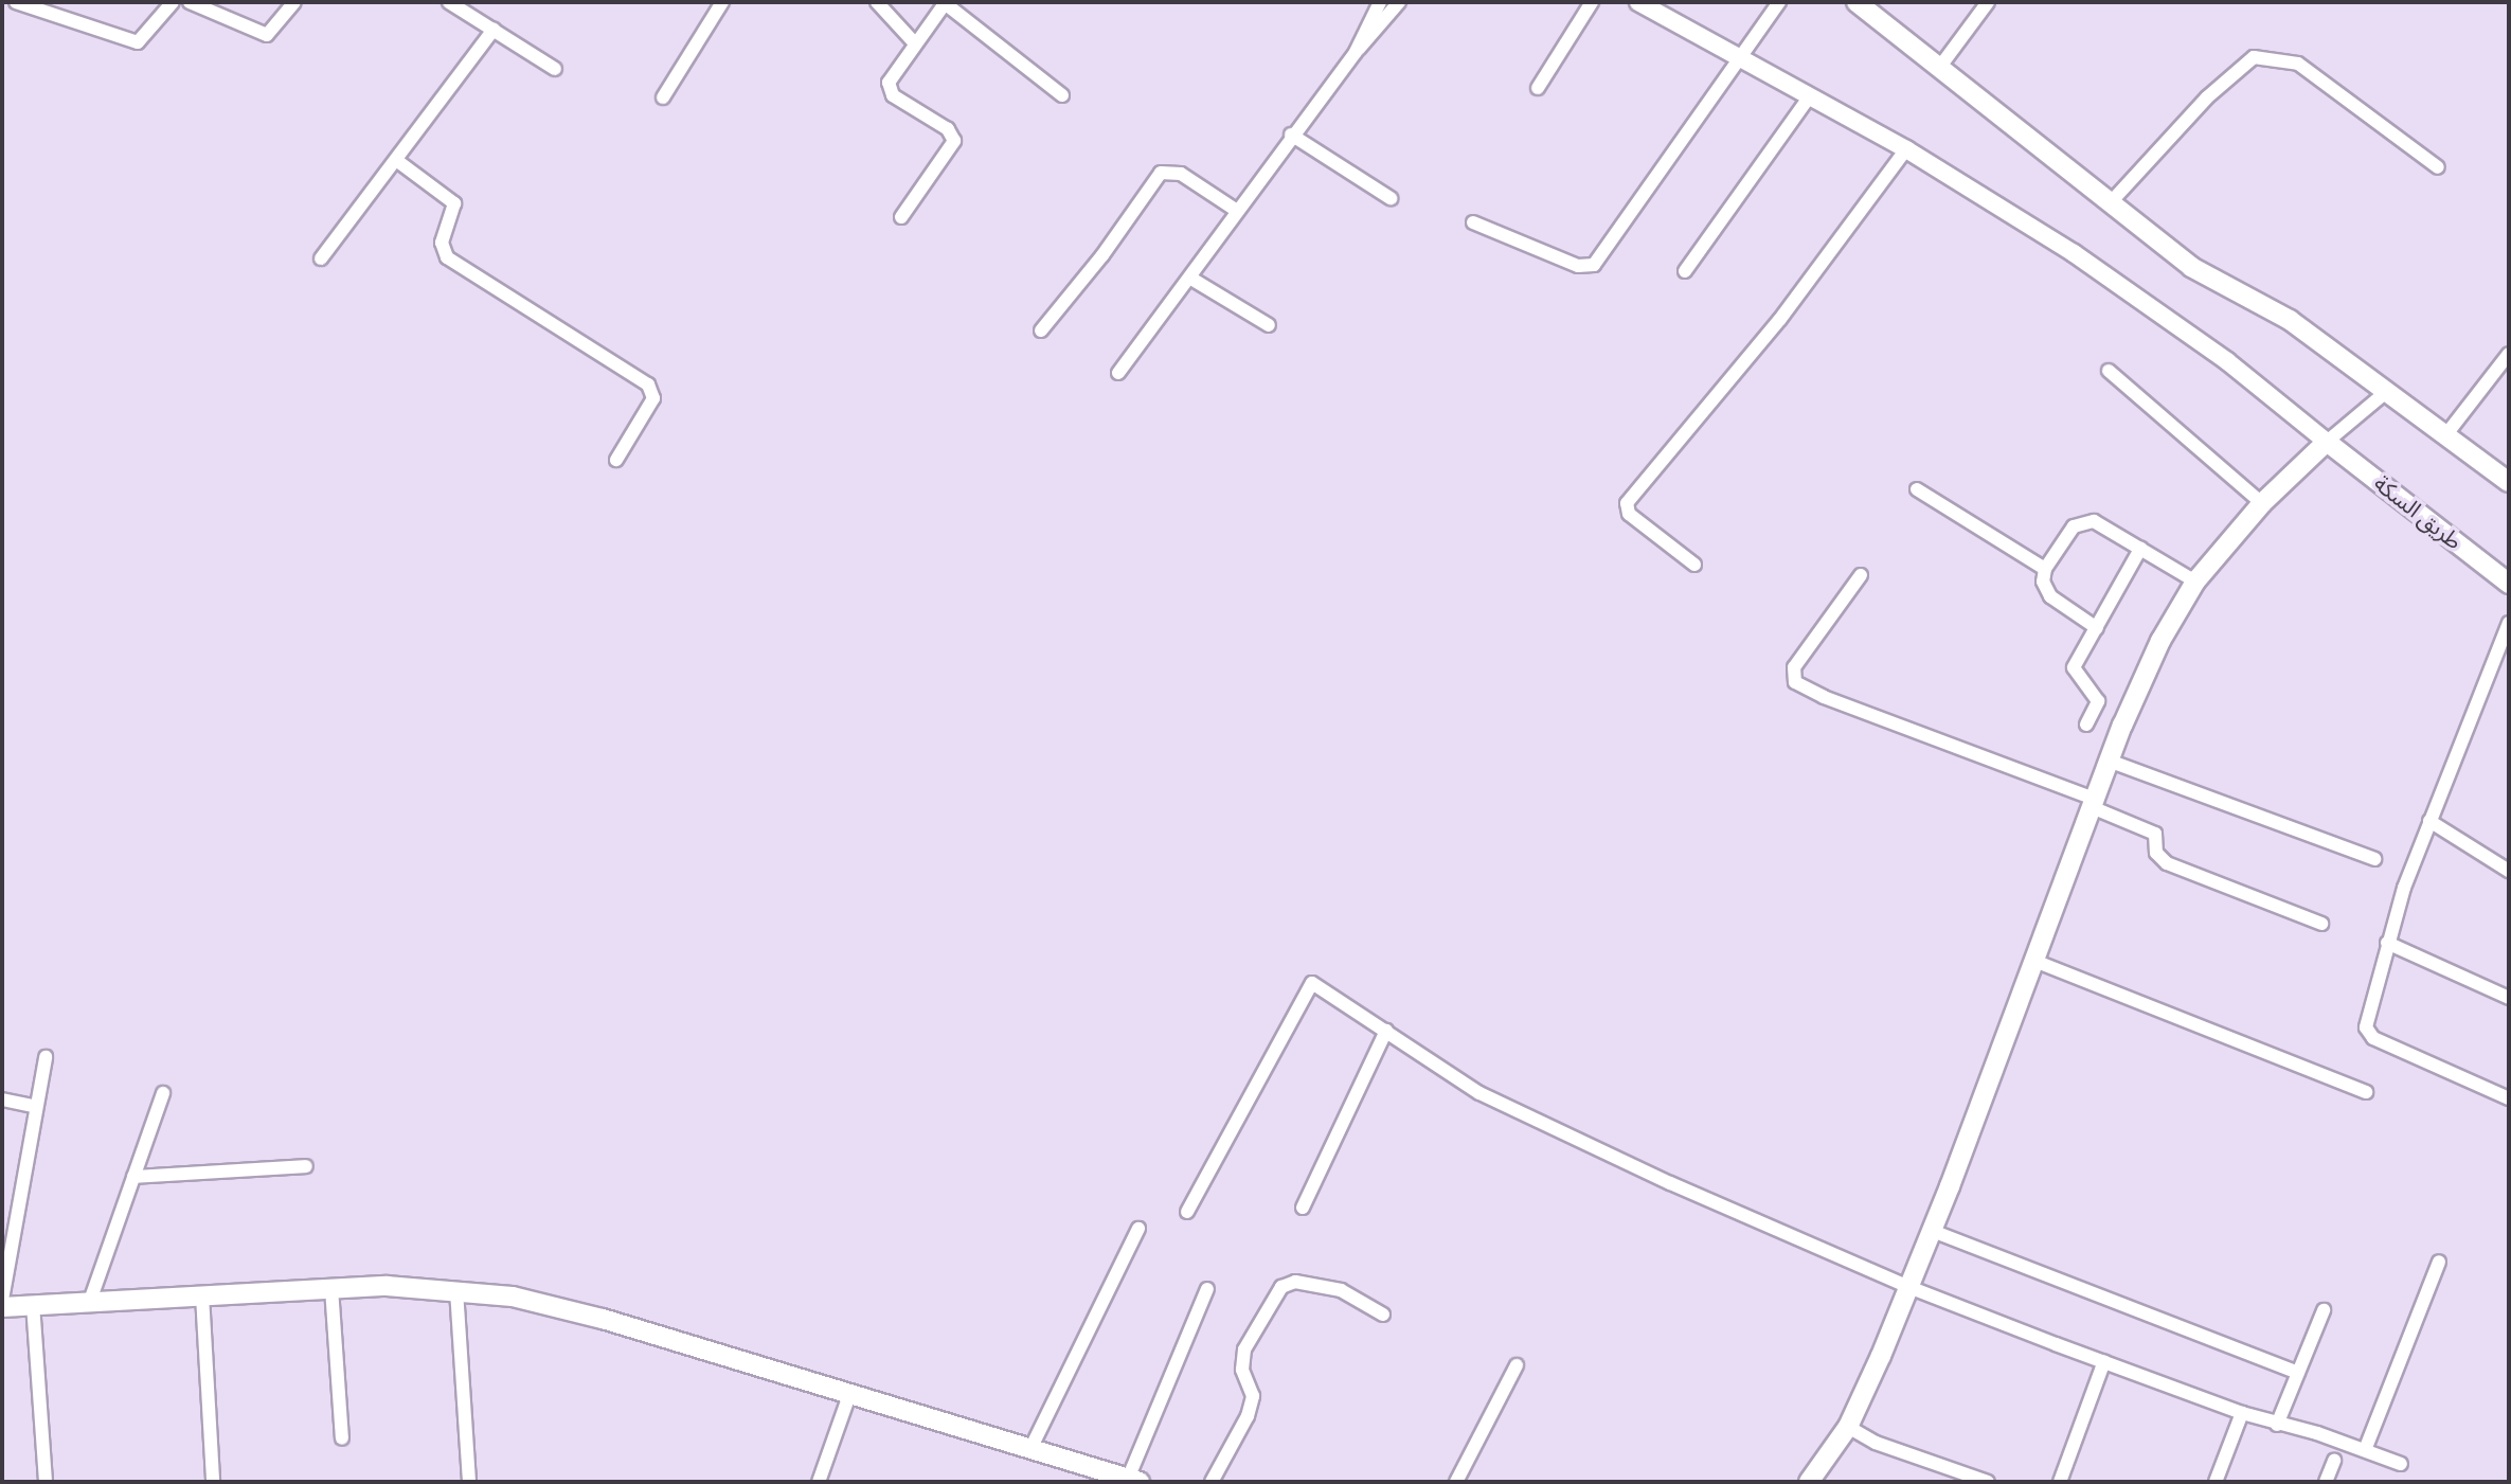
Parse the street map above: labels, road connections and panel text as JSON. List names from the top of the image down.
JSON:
{
  "streets": {
    "main road": ["طريق السكة"]
  }
}
